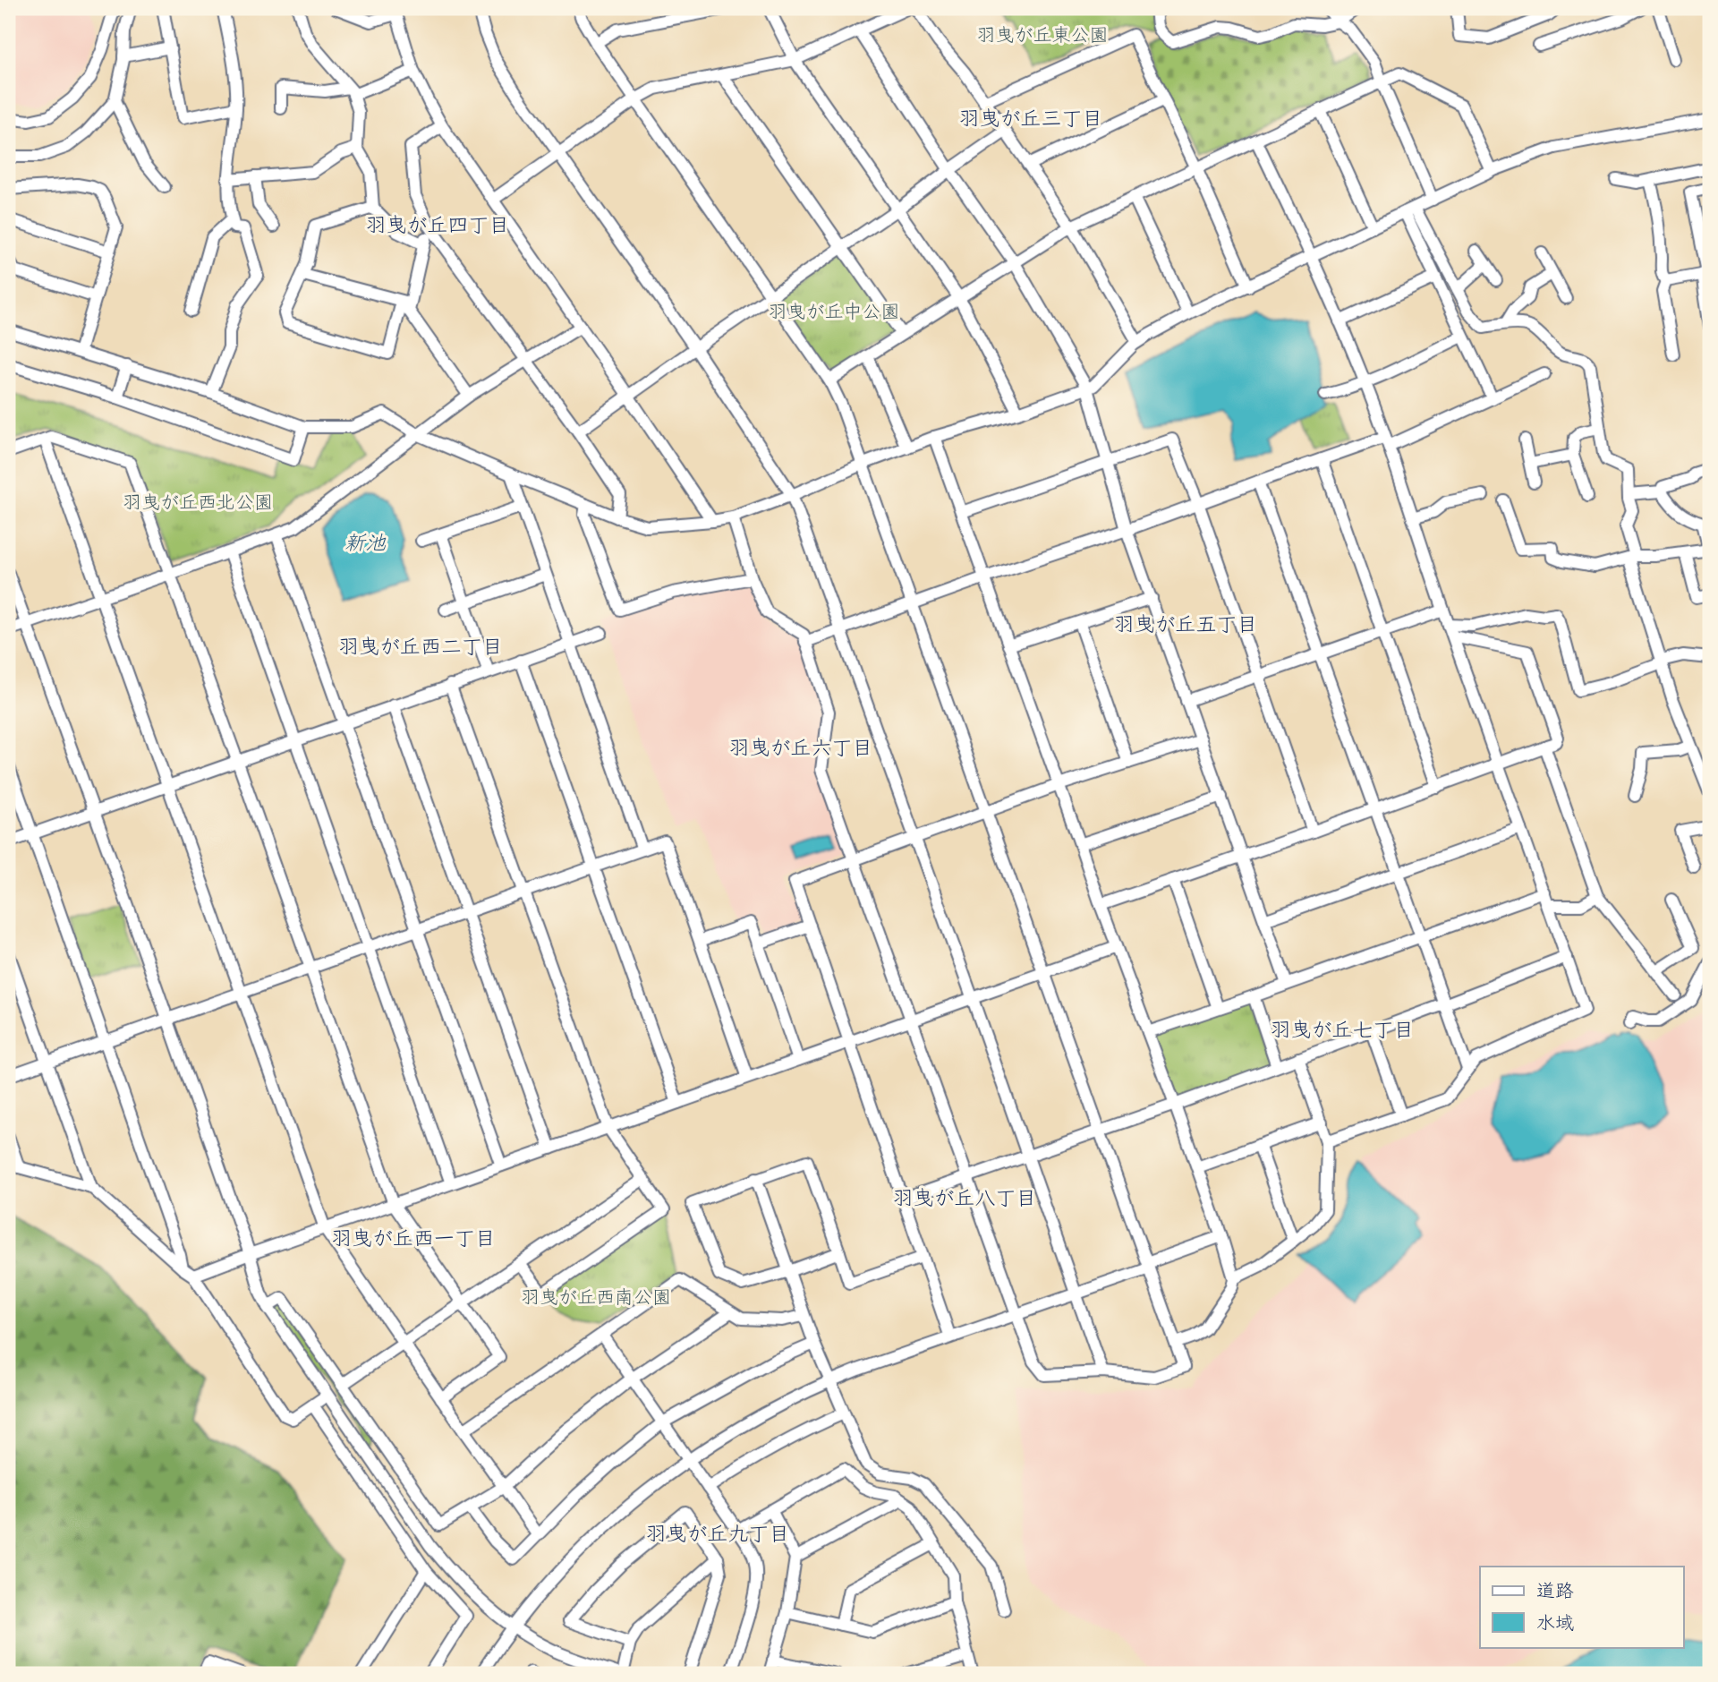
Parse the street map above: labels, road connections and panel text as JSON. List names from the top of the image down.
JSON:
{
  "districts": [
    "羽曳が丘三丁目",
    "羽曳が丘四丁目",
    "羽曳が丘五丁目",
    "羽曳が丘西二丁目",
    "羽曳が丘六丁目",
    "羽曳が丘七丁目",
    "羽曳が丘八丁目",
    "羽曳が丘西一丁目",
    "羽曳が丘九丁目"
  ],
  "water": ["新池"],
  "parks": [
    "羽曳が丘東公園",
    "羽曳が丘中公園",
    "羽曳が丘西北公園",
    "羽曳が丘西南公園"
  ],
  "legend": ["道路", "水域"]
}
